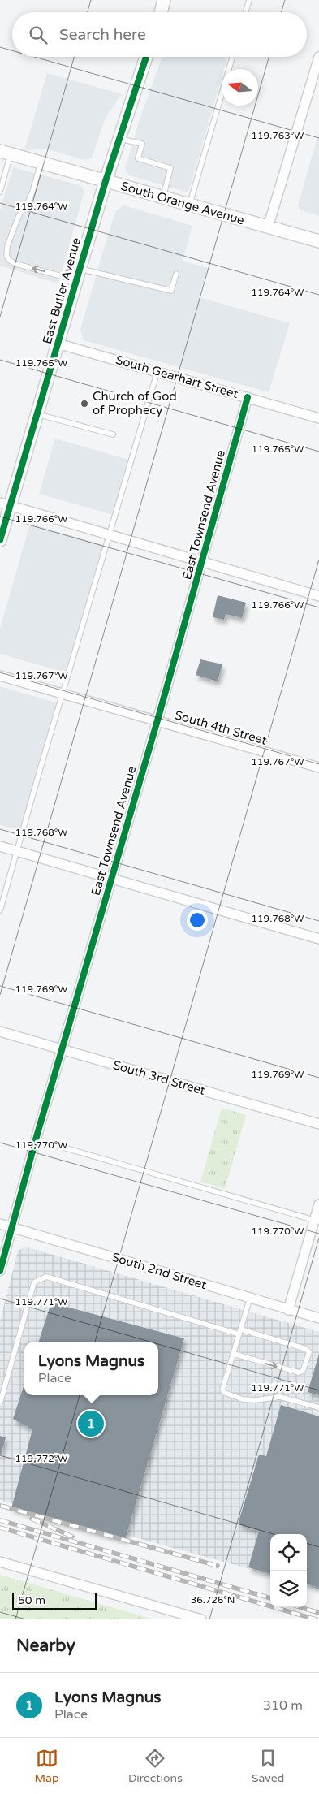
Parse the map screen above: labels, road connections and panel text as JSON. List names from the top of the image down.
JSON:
{
  "streets": {
    "street": [
      "South Orange Avenue",
      "East Butler Avenue",
      "South Gearhart Street",
      "East Townsend Avenue",
      "South 4th Street",
      "South 3rd Street",
      "South 2nd Street"
    ]
  },
  "crossings": [
    ["South Orange Avenue", "East Butler Avenue"],
    ["East Butler Avenue", "South Gearhart Street"],
    ["South Gearhart Street", "East Townsend Avenue"],
    ["East Townsend Avenue", "South 4th Street"],
    ["East Townsend Avenue", "South 3rd Street"],
    ["East Townsend Avenue", "South 2nd Street"]
  ],
  "places": ["Church of God of Prophecy"],
  "scale_bar": "50 m",
  "north": "left",
  "page": {
    "search": "Search here",
    "popup": ["Lyons Magnus", "Place"],
    "pins": "1",
    "scale": "50 m",
    "heading": "Nearby",
    "list": [
      {
        "mark": "1",
        "name": "Lyons Magnus",
        "note": "Place",
        "value": "310 m"
      }
    ],
    "nav": ["Map", "Directions", "Saved"]
  },
  "coordinates": [
    "119.763°W",
    "119.764°W",
    "119.765°W",
    "119.766°W",
    "119.767°W",
    "119.768°W",
    "119.769°W",
    "119.770°W",
    "119.771°W",
    "119.772°W",
    "36.726°N"
  ]
}
